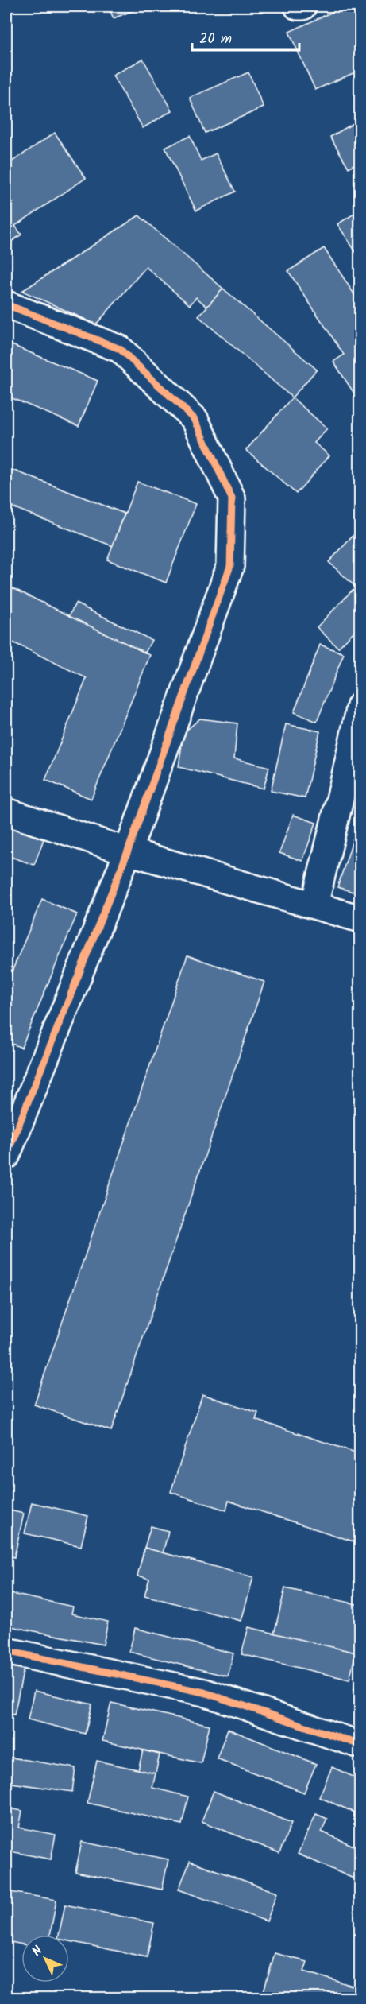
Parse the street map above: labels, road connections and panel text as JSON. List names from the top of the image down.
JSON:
{
  "scale_bar": "20 m",
  "north": "top left"
}
